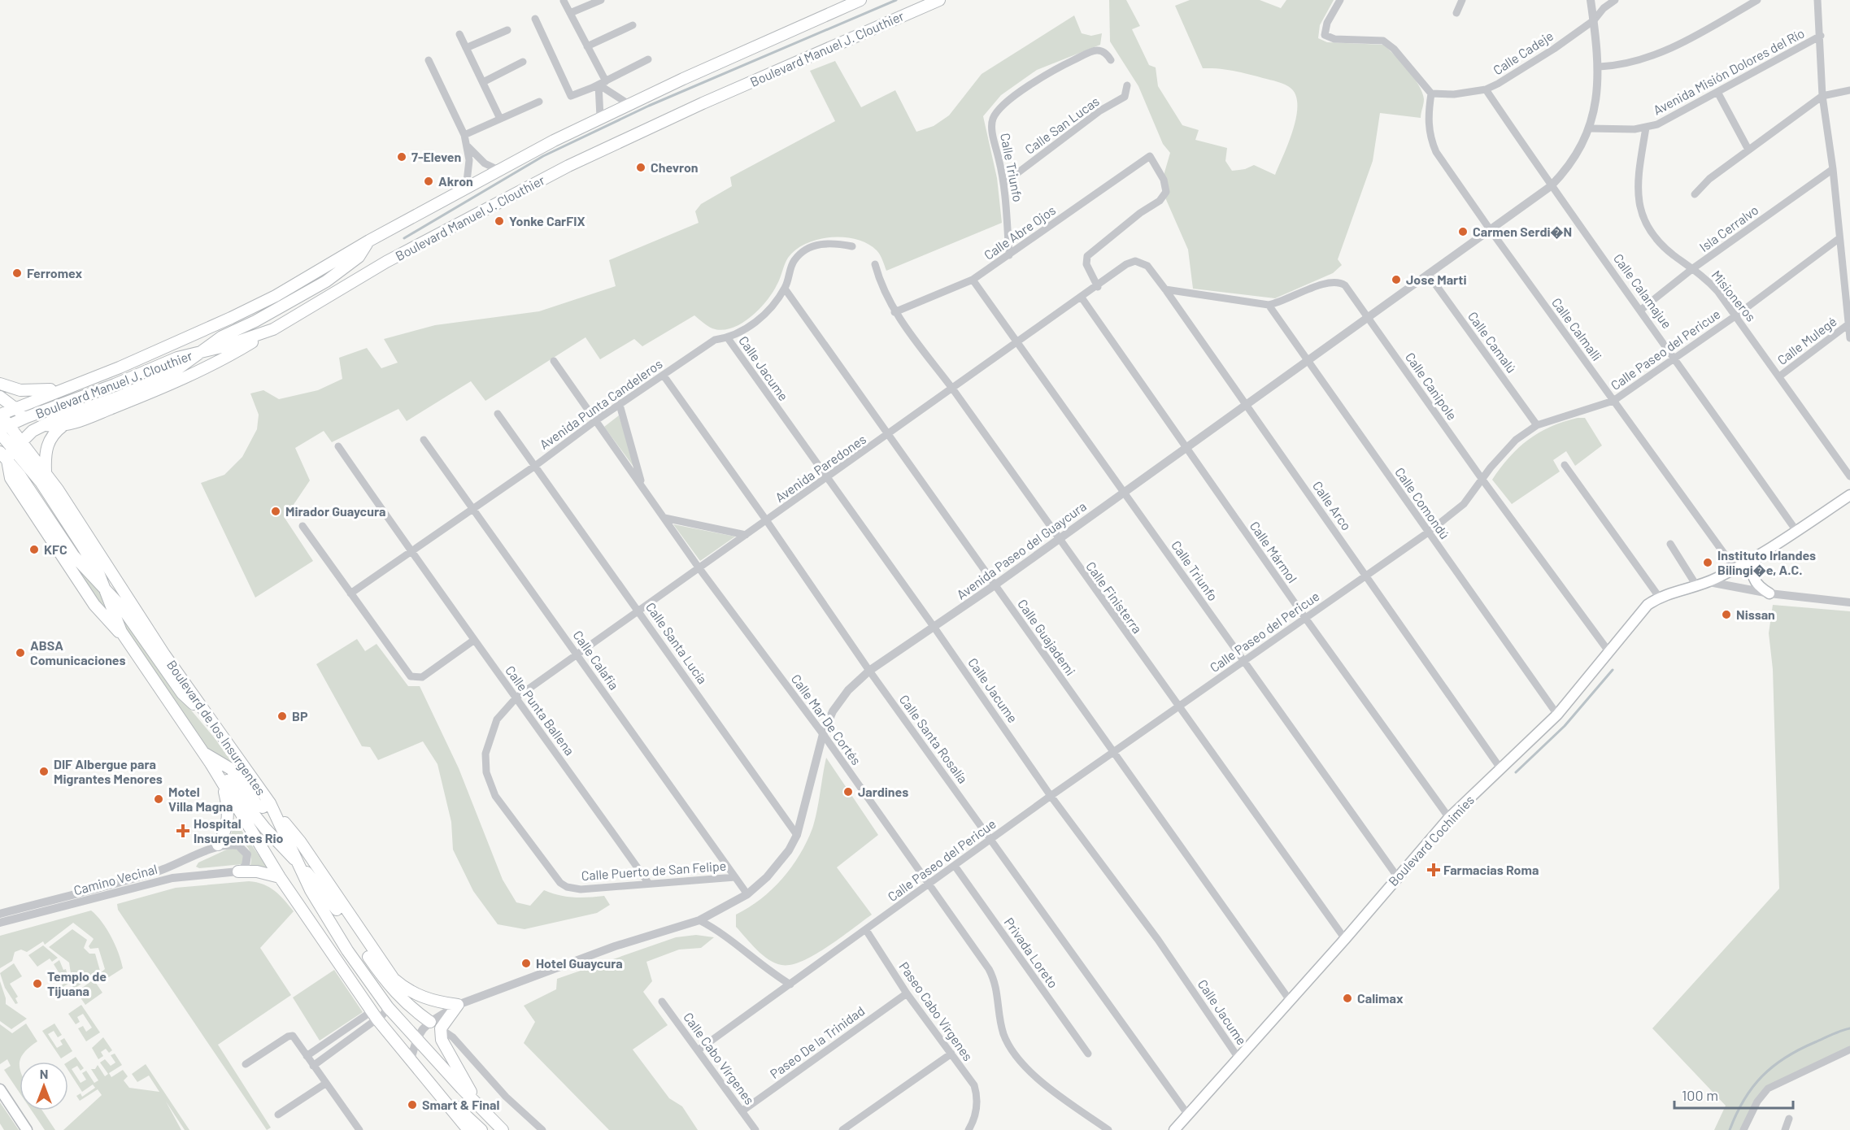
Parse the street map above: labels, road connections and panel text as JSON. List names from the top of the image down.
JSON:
{
  "streets": {
    "main road": ["Boulevard Manuel J. Clouthier", "Boulevard de los Insurgentes", "Boulevard Cochimies"],
    "street": [
      "Calle Cadeje",
      "Avenida Misión Dolores del Río",
      "Calle San Lucas",
      "Calle Triunfo",
      "Isla Cerralvo",
      "Calle Abre Ojos",
      "Calle Calamajue",
      "Misioneros",
      "Calle Calmalli",
      "Calle Mulegé",
      "Calle Camalú",
      "Calle Paseo del Pericue",
      "Calle Jacume",
      "Calle Canipole",
      "Avenida Punta Candeleros",
      "Avenida Paredones",
      "Calle Comondú",
      "Calle Arco",
      "Avenida Paseo del Guaycura",
      "Calle Mármol",
      "Calle Finisterra",
      "Calle Guajademi",
      "Calle Santa Lucía",
      "Calle Calafia",
      "Calle Punta Ballena",
      "Calle Mar De Cortés",
      "Calle Santa Rosalía",
      "Calle Puerto de San Felipe",
      "Camino Vecinal",
      "Privada Loreto",
      "Paseo Cabo Vírgenes",
      "Paseo De la Trinidad",
      "Calle Cabo Vírgenes"
    ]
  },
  "crossings": [
    ["Boulevard Manuel J. Clouthier", "Boulevard de los Insurgentes"],
    ["Calle Cadeje", "Calle Calamajue"],
    ["Calle Cadeje", "Calle Calmalli"],
    ["Calle Cadeje", "Avenida Paseo del Guaycura"],
    ["Avenida Misión Dolores del Río", "Misioneros"],
    ["Avenida Misión Dolores del Río", "Avenida Paseo del Guaycura"],
    ["Calle San Lucas", "Calle Triunfo"],
    ["Calle Triunfo", "Calle Abre Ojos"],
    ["Calle Triunfo", "Calle Paseo del Pericue"],
    ["Calle Triunfo", "Avenida Paredones"],
    ["Calle Triunfo", "Avenida Paseo del Guaycura"],
    ["Calle Triunfo", "Boulevard Cochimies"],
    ["Isla Cerralvo", "Calle Calamajue"],
    ["Isla Cerralvo", "Misioneros"],
    ["Calle Abre Ojos", "Avenida Paredones"],
    ["Calle Abre Ojos", "Calle Finisterra"],
    ["Calle Calamajue", "Calle Paseo del Pericue"],
    ["Calle Calamajue", "Avenida Paseo del Guaycura"],
    ["Calle Calamajue", "Boulevard Cochimies"],
    ["Misioneros", "Calle Mulegé"],
    ["Misioneros", "Calle Paseo del Pericue"],
    ["Calle Calmalli", "Calle Paseo del Pericue"],
    ["Calle Calmalli", "Avenida Paseo del Guaycura"],
    ["Calle Calmalli", "Boulevard Cochimies"],
    ["Calle Camalú", "Calle Paseo del Pericue"],
    ["Calle Camalú", "Avenida Paseo del Guaycura"],
    ["Calle Paseo del Pericue", "Calle Jacume"],
    ["Calle Paseo del Pericue", "Calle Canipole"],
    ["Calle Paseo del Pericue", "Calle Comondú"],
    ["Calle Paseo del Pericue", "Calle Arco"],
    ["Calle Paseo del Pericue", "Calle Mármol"],
    ["Calle Paseo del Pericue", "Calle Finisterra"],
    ["Calle Paseo del Pericue", "Calle Guajademi"],
    ["Calle Paseo del Pericue", "Calle Mar De Cortés"],
    ["Calle Paseo del Pericue", "Calle Santa Rosalía"],
    ["Calle Paseo del Pericue", "Privada Loreto"],
    ["Calle Paseo del Pericue", "Paseo Cabo Vírgenes"],
    ["Calle Paseo del Pericue", "Calle Cabo Vírgenes"],
    ["Calle Jacume", "Avenida Punta Candeleros"],
    ["Calle Jacume", "Avenida Paredones"],
    ["Calle Jacume", "Avenida Paseo del Guaycura"],
    ["Calle Jacume", "Boulevard Cochimies"],
    ["Calle Canipole", "Calle Comondú"],
    ["Calle Canipole", "Calle Arco"],
    ["Calle Canipole", "Avenida Paseo del Guaycura"],
    ["Calle Canipole", "Boulevard Cochimies"],
    ["Avenida Punta Candeleros", "Calle Guajademi"],
    ["Avenida Punta Candeleros", "Calle Santa Lucía"],
    ["Avenida Punta Candeleros", "Calle Calafia"],
    ["Avenida Punta Candeleros", "Calle Punta Ballena"],
    ["Avenida Punta Candeleros", "Calle Mar De Cortés"],
    ["Avenida Punta Candeleros", "Calle Santa Rosalía"],
    ["Avenida Paredones", "Calle Arco"],
    ["Avenida Paredones", "Calle Mármol"],
    ["Avenida Paredones", "Calle Finisterra"],
    ["Avenida Paredones", "Calle Guajademi"],
    ["Avenida Paredones", "Calle Santa Lucía"],
    ["Avenida Paredones", "Calle Calafia"],
    ["Avenida Paredones", "Calle Punta Ballena"],
    ["Avenida Paredones", "Calle Mar De Cortés"],
    ["Avenida Paredones", "Calle Santa Rosalía"],
    ["Avenida Paredones", "Calle Puerto de San Felipe"],
    ["Calle Comondú", "Avenida Paseo del Guaycura"],
    ["Calle Comondú", "Boulevard Cochimies"],
    ["Calle Arco", "Avenida Paseo del Guaycura"],
    ["Calle Arco", "Boulevard Cochimies"],
    ["Avenida Paseo del Guaycura", "Calle Mármol"],
    ["Avenida Paseo del Guaycura", "Calle Finisterra"],
    ["Avenida Paseo del Guaycura", "Calle Guajademi"],
    ["Avenida Paseo del Guaycura", "Calle Santa Lucía"],
    ["Avenida Paseo del Guaycura", "Calle Calafia"],
    ["Avenida Paseo del Guaycura", "Calle Mar De Cortés"],
    ["Avenida Paseo del Guaycura", "Boulevard de los Insurgentes"],
    ["Avenida Paseo del Guaycura", "Calle Santa Rosalía"],
    ["Calle Mármol", "Boulevard Cochimies"],
    ["Calle Finisterra", "Boulevard Cochimies"],
    ["Calle Guajademi", "Boulevard Cochimies"],
    ["Calle Calafia", "Calle Puerto de San Felipe"],
    ["Calle Punta Ballena", "Calle Puerto de San Felipe"],
    ["Calle Santa Rosalía", "Boulevard Cochimies"],
    ["Paseo Cabo Vírgenes", "Paseo De la Trinidad"],
    ["Paseo De la Trinidad", "Calle Cabo Vírgenes"]
  ],
  "places": {
    "other": [
      "7-Eleven",
      "Chevron",
      "Akron",
      "Yonke CarFIX",
      "Carmen Serdi�N",
      "Ferromex",
      "Jose Marti",
      "Mirador Guaycura",
      "KFC",
      "Instituto Irlandes Bilingi�e, A.C.",
      "Nissan",
      "ABSA Comunicaciones",
      "BP",
      "DIF Albergue para Migrantes Menores",
      "Jardines",
      "Motel Villa Magna",
      "Hotel Guaycura",
      "Templo de Tijuana",
      "Calimax",
      "Smart & Final"
    ],
    "health": ["Hospital Insurgentes Rio", "Farmacias Roma"]
  },
  "scale_bar": "100 m",
  "north": "top"
}
